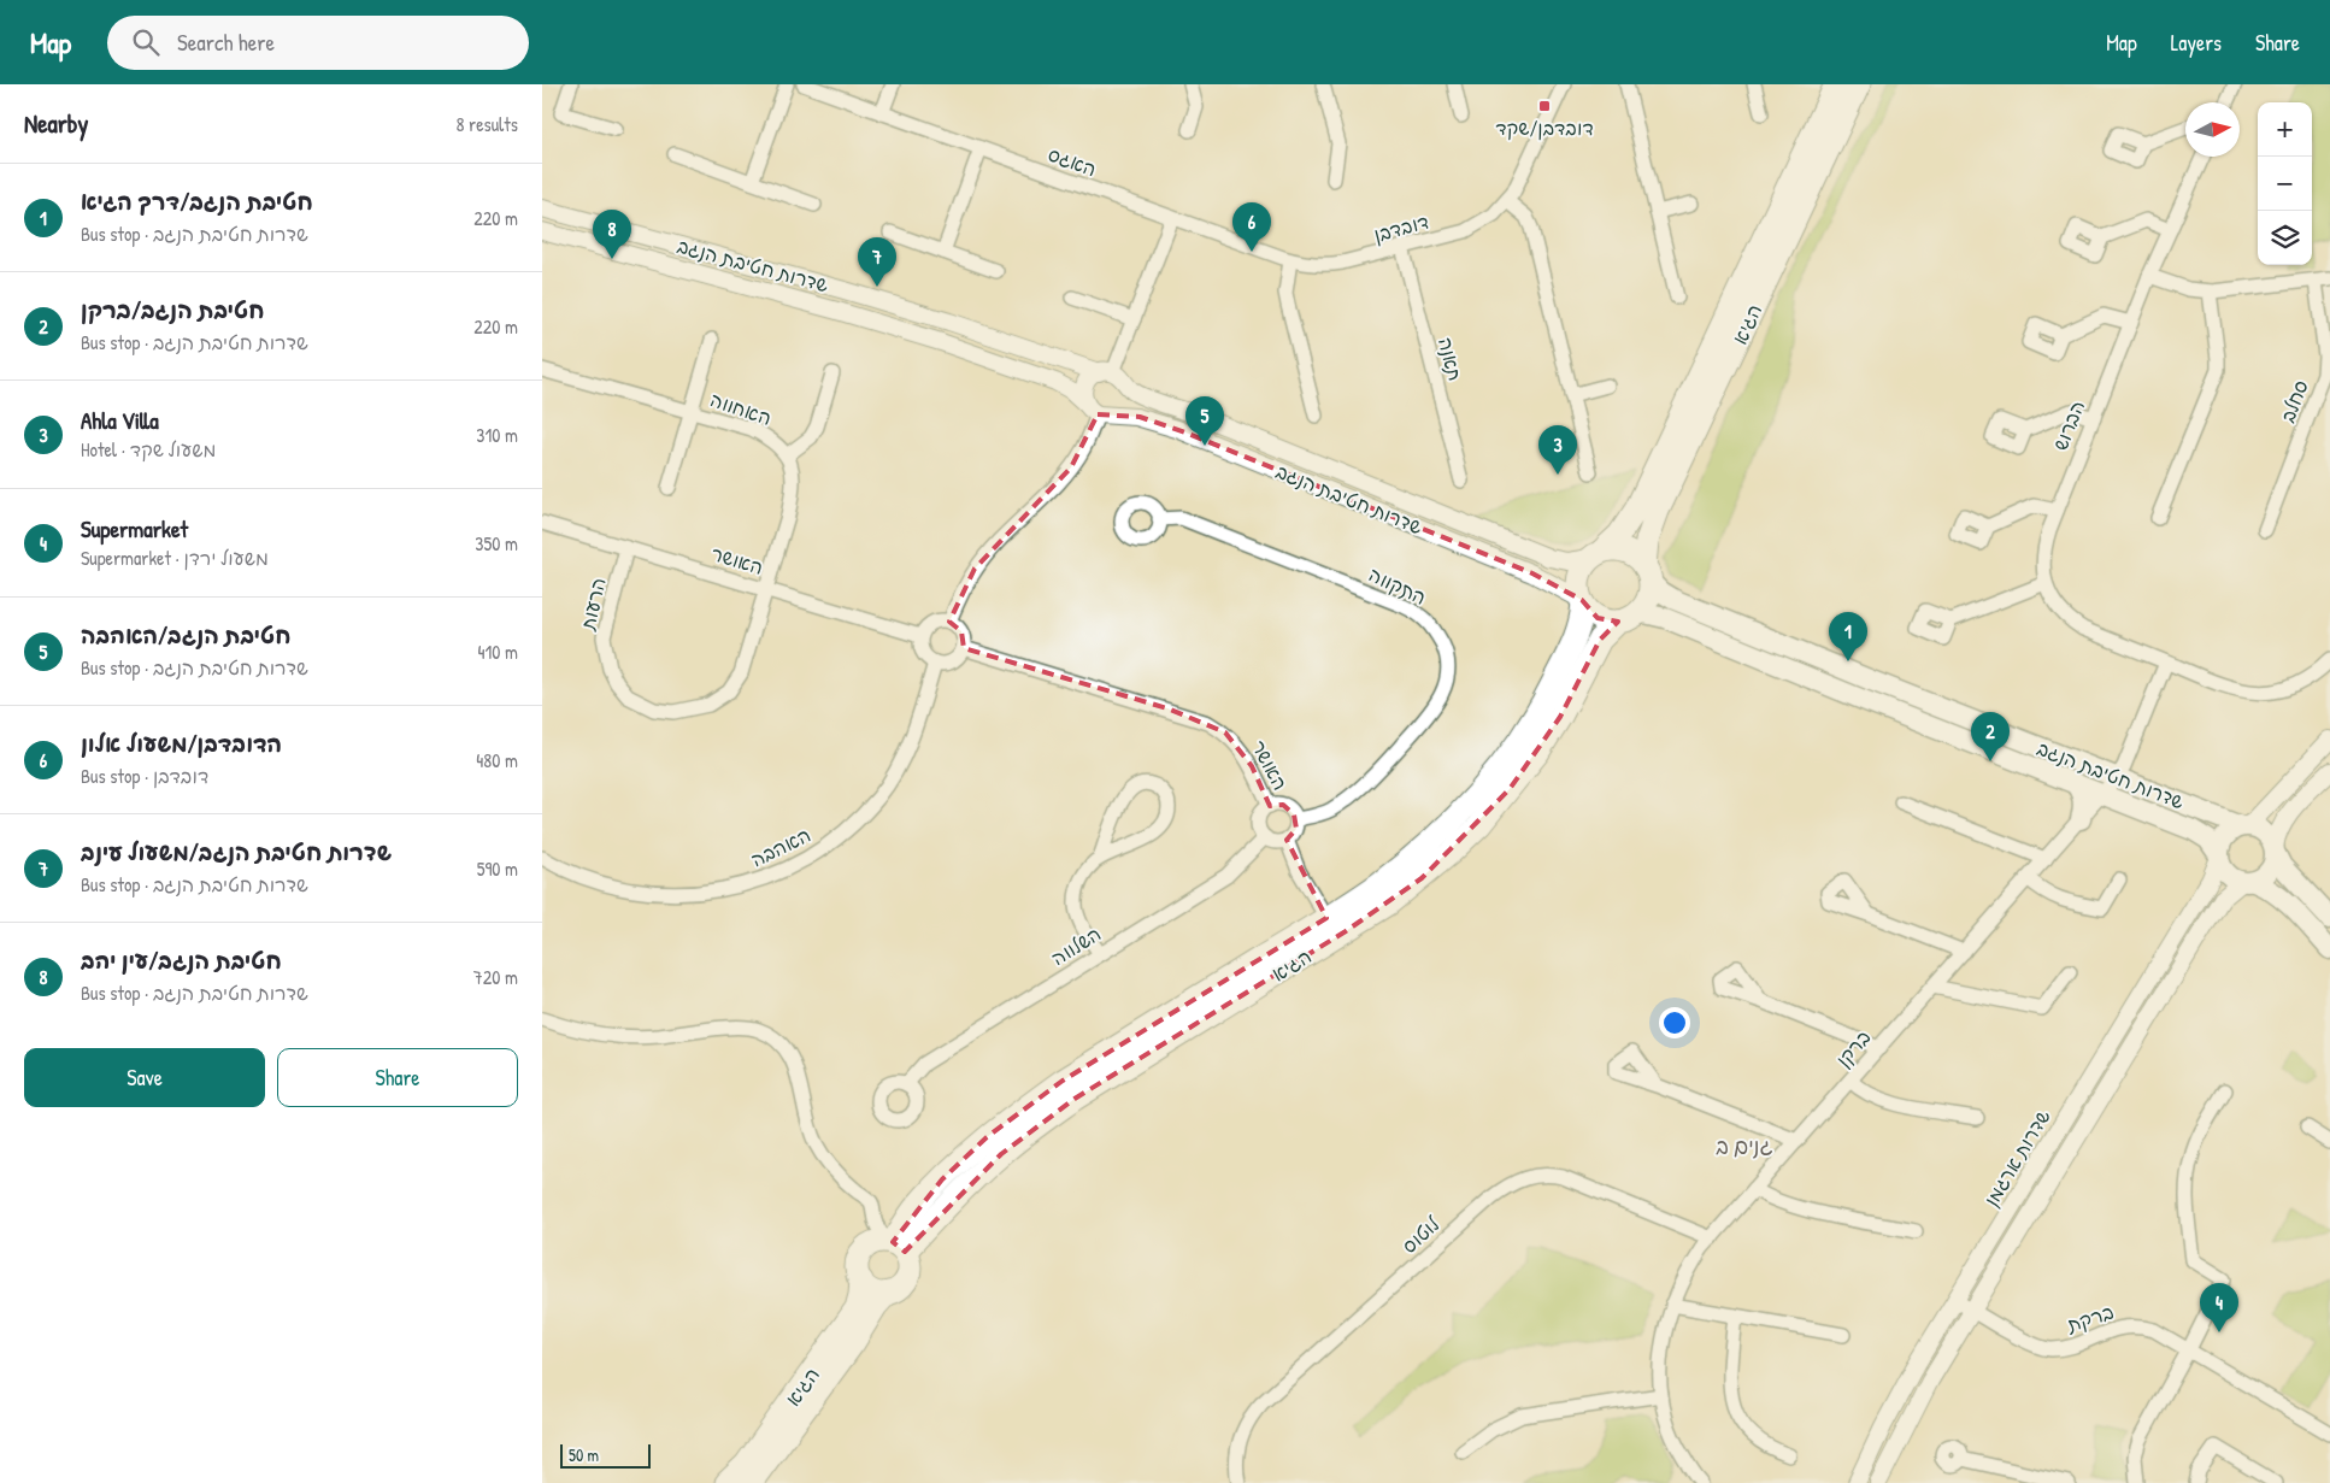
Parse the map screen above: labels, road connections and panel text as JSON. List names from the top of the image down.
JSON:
{
  "streets": {
    "highway": ["הגיא"],
    "main road": ["שדרות חטיבת הנגב"],
    "street": [
      "האגס",
      "דובדבן",
      "תאנה",
      "סחלב",
      "האחווה",
      "הברוש",
      "האושר",
      "התקווה",
      "הרעות",
      "האהבה",
      "השלווה",
      "ברקן",
      "שדרות ארגמן",
      "לוטוס",
      "ברקת"
    ]
  },
  "crossings": [
    ["האגס", "דובדבן"],
    ["דובדבן", "תאנה"],
    ["שדרות חטיבת הנגב", "הגיא"],
    ["שדרות חטיבת הנגב", "ברקן"],
    ["שדרות חטיבת הנגב", "שדרות ארגמן"],
    ["הברוש", "ברקן"],
    ["האושר", "התקווה"],
    ["האושר", "הרעות"],
    ["האושר", "האהבה"],
    ["האושר", "השלווה"],
    ["התקווה", "השלווה"],
    ["ברקן", "לוטוס"],
    ["שדרות ארגמן", "ברקת"]
  ],
  "districts": ["גנים ב"],
  "places": {
    "transit": ["דובדבן/שקד"]
  },
  "scale_bar": "50 m",
  "north": "right",
  "page": {
    "header": "Map",
    "search": "Search here",
    "nav": ["Map", "Layers", "Share"],
    "heading": ["Nearby", "8 results"],
    "map_buttons": ["+", "−"],
    "list": [
      {
        "mark": "1",
        "name": "חטיבת הנגב/דרך הגיא",
        "note": "Bus stop · שדרות חטיבת הנגב",
        "value": "220 m"
      },
      {
        "mark": "2",
        "name": "חטיבת הנגב/ברקן",
        "note": "Bus stop · שדרות חטיבת הנגב",
        "value": "220 m"
      },
      {
        "mark": "3",
        "name": "Ahla Villa",
        "note": "Hotel · משעול שקד",
        "value": "310 m"
      },
      {
        "mark": "4",
        "name": "Supermarket",
        "note": "Supermarket · משעול ירדן",
        "value": "350 m"
      },
      {
        "mark": "5",
        "name": "חטיבת הנגב/האהבה",
        "note": "Bus stop · שדרות חטיבת הנגב",
        "value": "410 m"
      },
      {
        "mark": "6",
        "name": "הדובדבן/משעול אלון",
        "note": "Bus stop · דובדבן",
        "value": "480 m"
      },
      {
        "mark": "7",
        "name": "שדרות חטיבת הנגב/משעול עינב",
        "note": "Bus stop · שדרות חטיבת הנגב",
        "value": "590 m"
      },
      {
        "mark": "8",
        "name": "חטיבת הנגב/עין יהב",
        "note": "Bus stop · שדרות חטיבת הנגב",
        "value": "720 m"
      }
    ],
    "pins": [
      "6",
      "8",
      "7",
      "5",
      "3",
      "1",
      "2",
      "4"
    ],
    "buttons": ["Save", "Share"],
    "scale": "50 m"
  }
}
